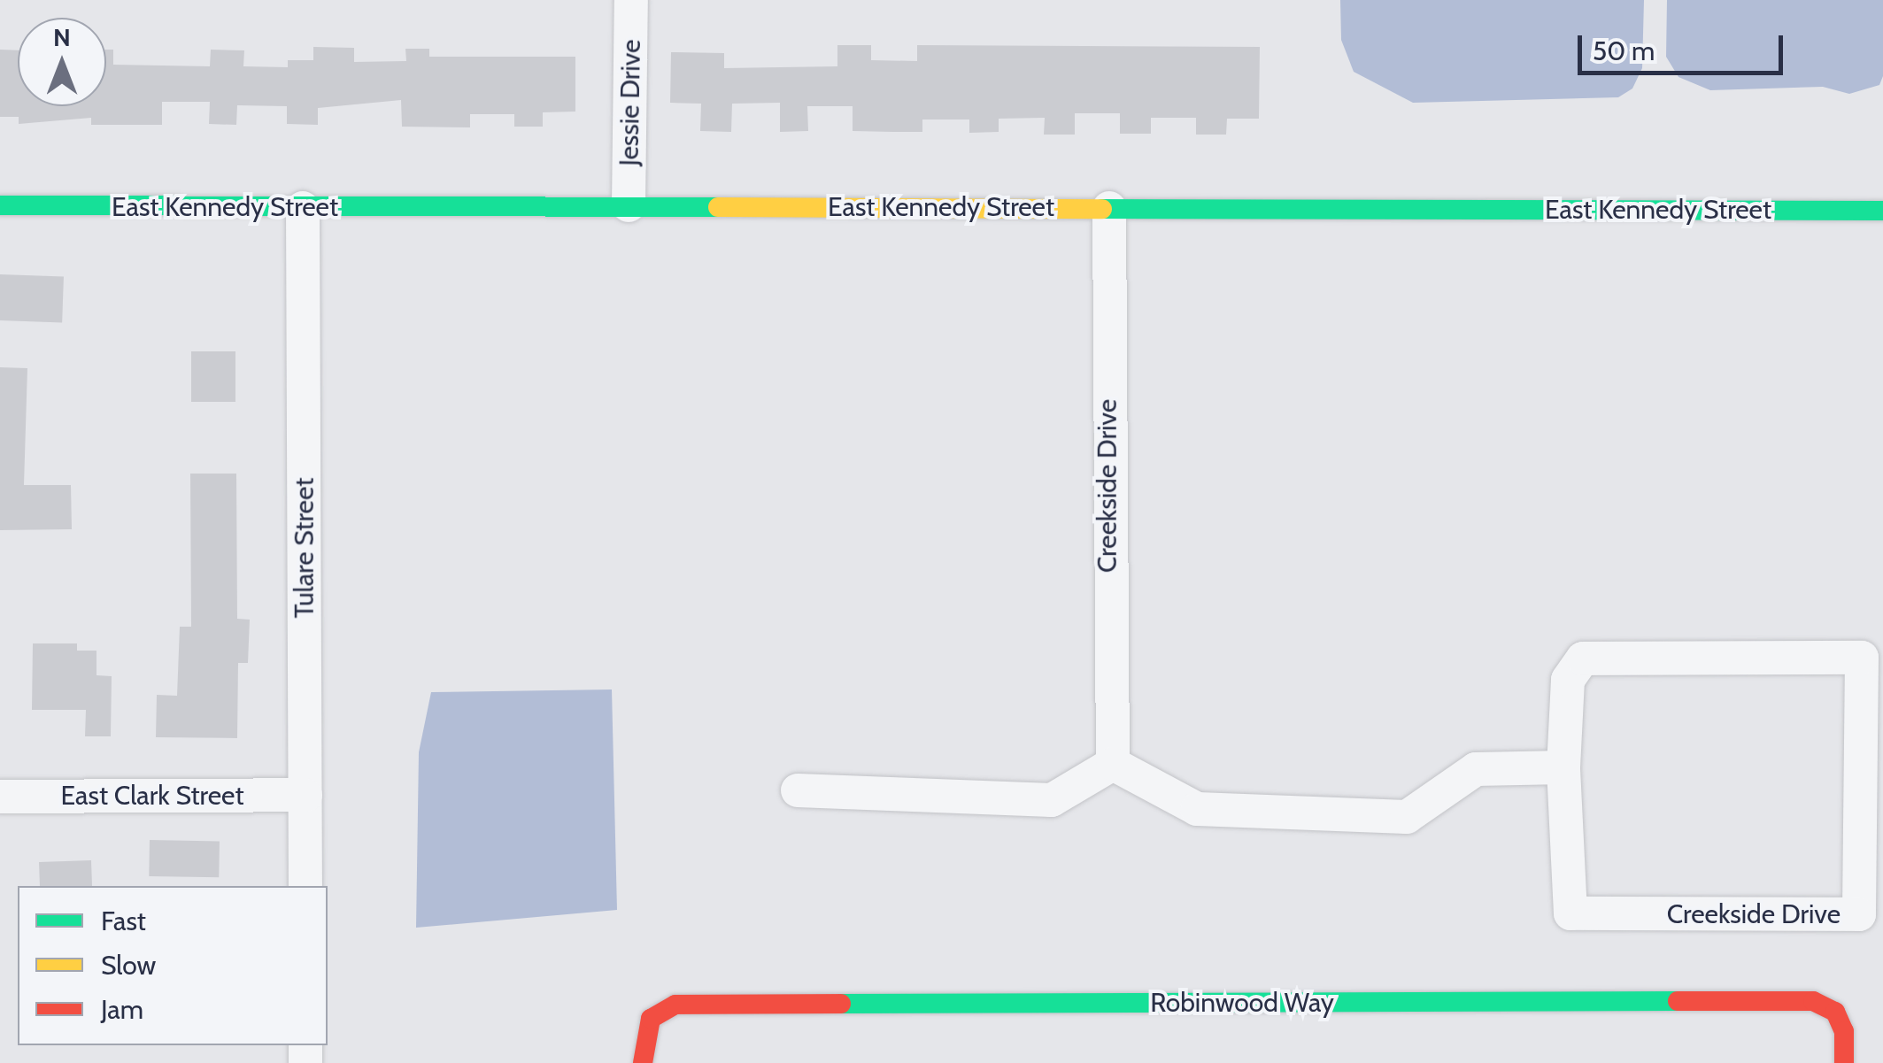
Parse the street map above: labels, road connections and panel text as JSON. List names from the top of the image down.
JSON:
{
  "streets": {
    "street": [
      "Jessie Drive",
      "East Kennedy Street",
      "Creekside Drive",
      "Tulare Street",
      "East Clark Street",
      "Robinwood Way"
    ]
  },
  "crossings": [
    ["Jessie Drive", "East Kennedy Street"],
    ["East Kennedy Street", "Creekside Drive"],
    ["East Kennedy Street", "Tulare Street"],
    ["Tulare Street", "East Clark Street"]
  ],
  "legend": ["Fast", "Slow", "Jam"],
  "scale_bar": "50 m",
  "north": "top"
}
